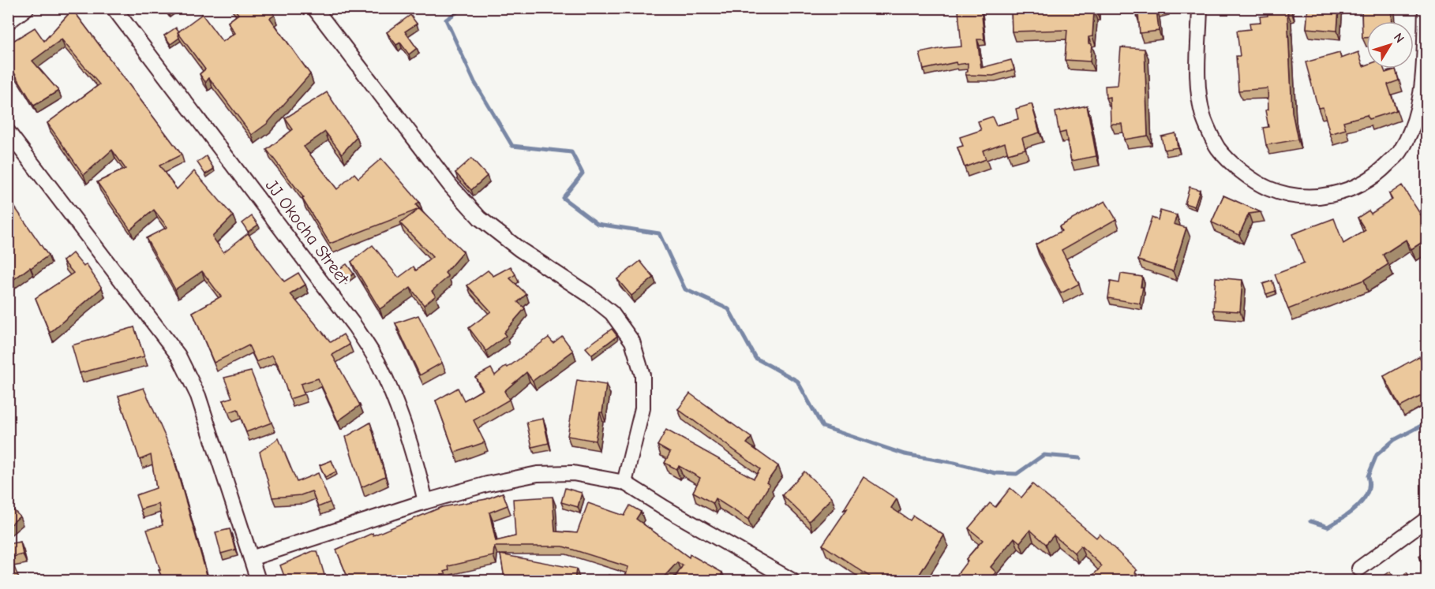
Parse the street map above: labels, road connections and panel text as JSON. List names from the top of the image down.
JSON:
{
  "streets": {
    "street": ["JJ Okocha Street"]
  },
  "north": "top right"
}
